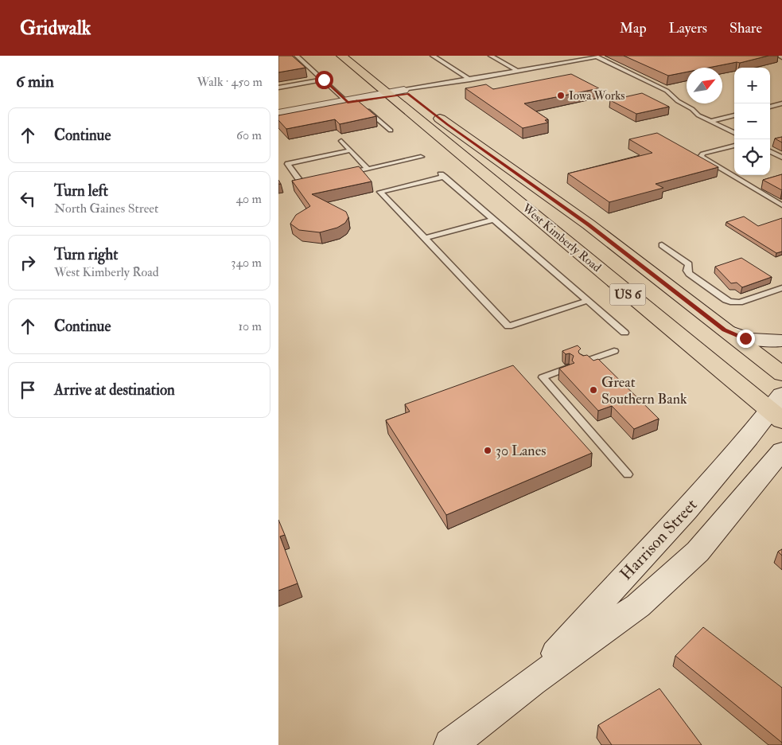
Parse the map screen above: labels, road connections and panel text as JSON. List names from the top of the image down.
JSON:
{
  "streets": {
    "main road": ["West Kimberly Road", "US 6", "Harrison Street"]
  },
  "crossings": [
    ["West Kimberly Road", "Harrison Street"]
  ],
  "places": ["Iowa Works", "Great Southern Bank", "30 Lanes"],
  "north": "top right",
  "page": {
    "header": "Gridwalk",
    "nav": ["Map", "Layers", "Share"],
    "heading": ["6 min", "Walk · 450 m"],
    "map_buttons": ["+", "−"],
    "list": [
      ["Continue", "60 m"],
      ["Turn left", "North Gaines Street", "40 m"],
      ["Turn right", "West Kimberly Road", "340 m"],
      ["Continue", "10 m"],
      "Arrive at destination"
    ]
  }
}
